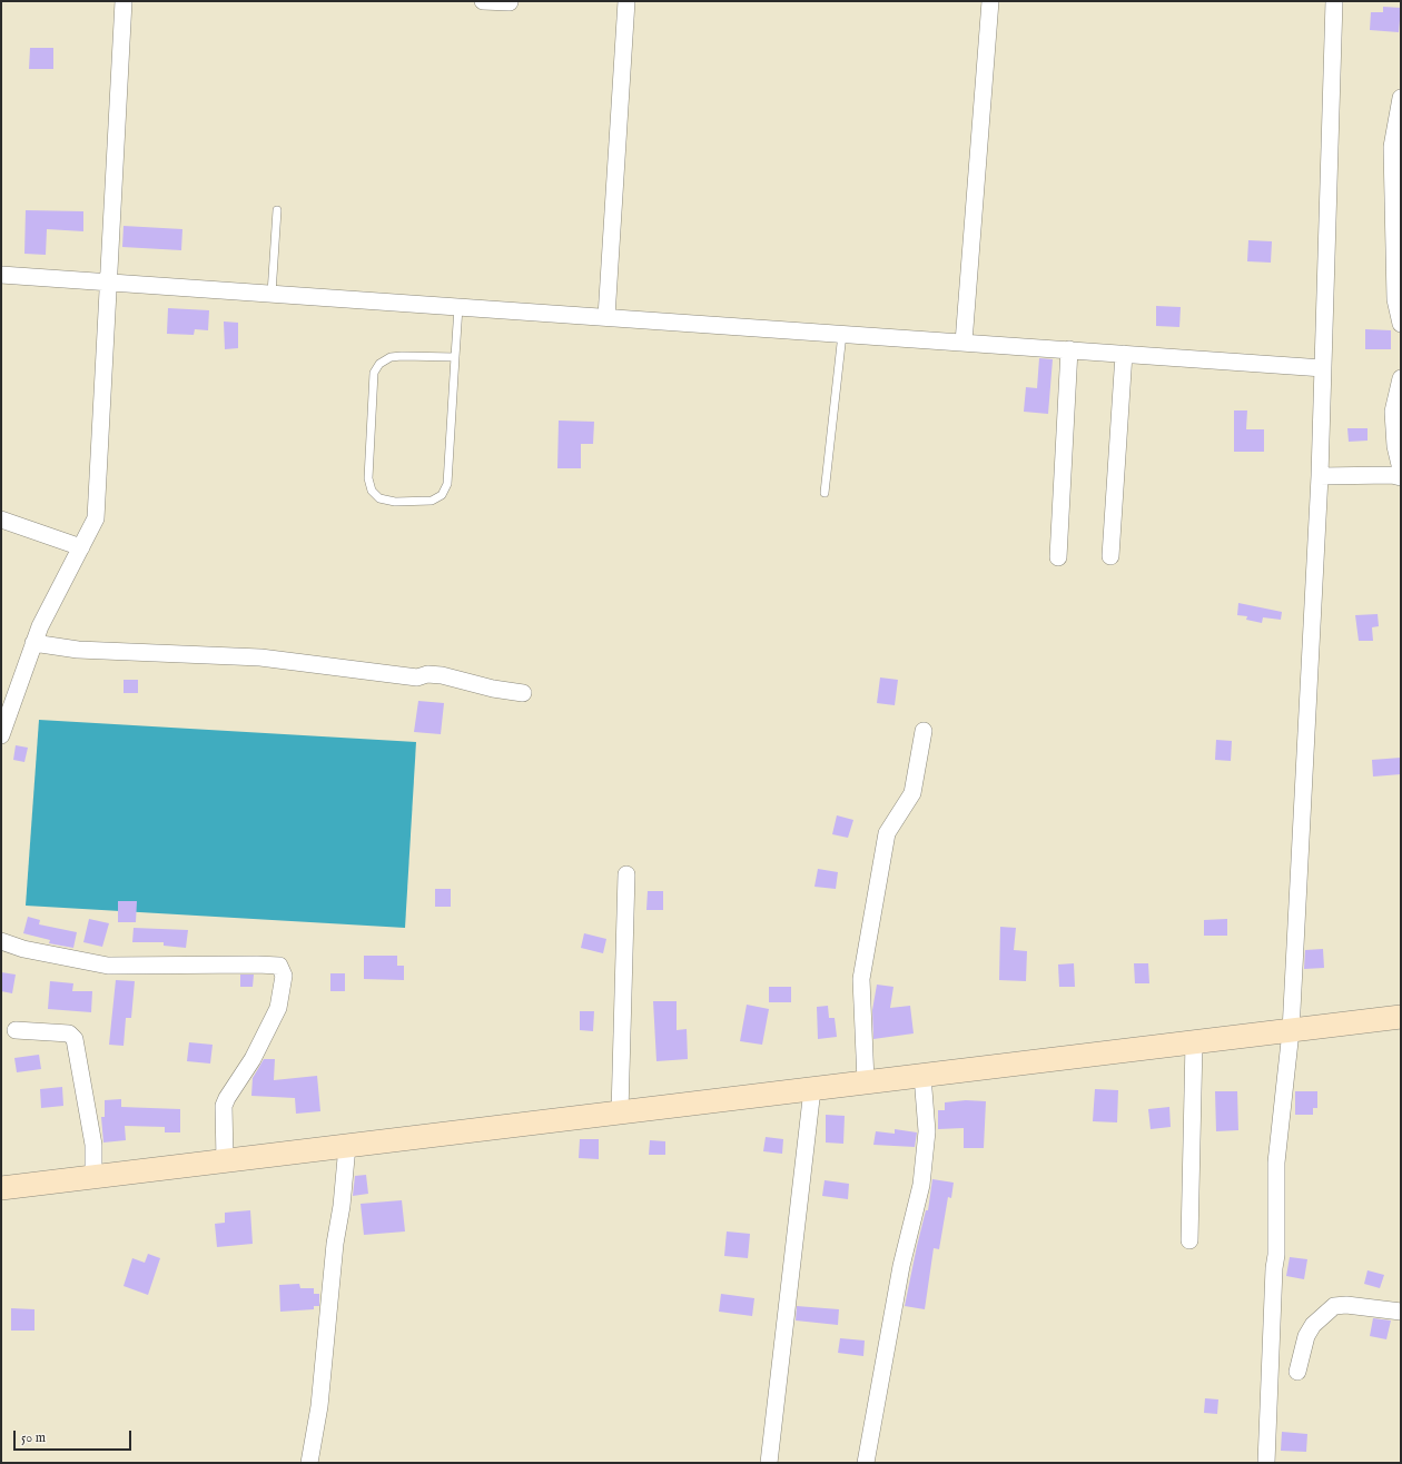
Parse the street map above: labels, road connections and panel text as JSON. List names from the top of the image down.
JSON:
{
  "scale_bar": "50 m"
}
